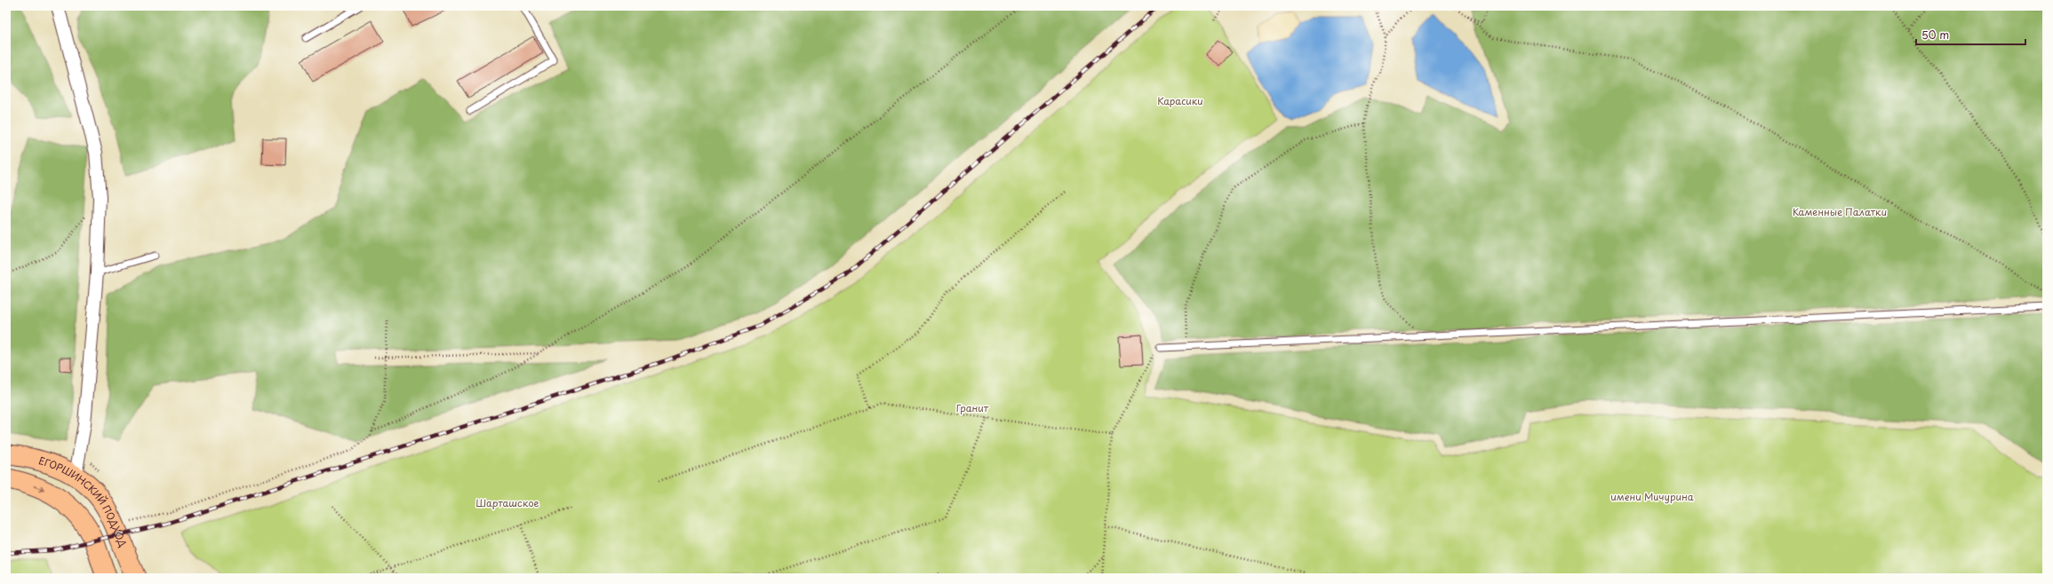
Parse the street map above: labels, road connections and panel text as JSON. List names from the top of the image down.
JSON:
{
  "streets": {
    "main road": ["ЕГОРШИНСКИЙ ПОДХОД"]
  },
  "parks": [
    "Карасики",
    "Каменные Палатки",
    "Гранит",
    "имени Мичурина",
    "Шарташское"
  ],
  "scale_bar": "50 m"
}
